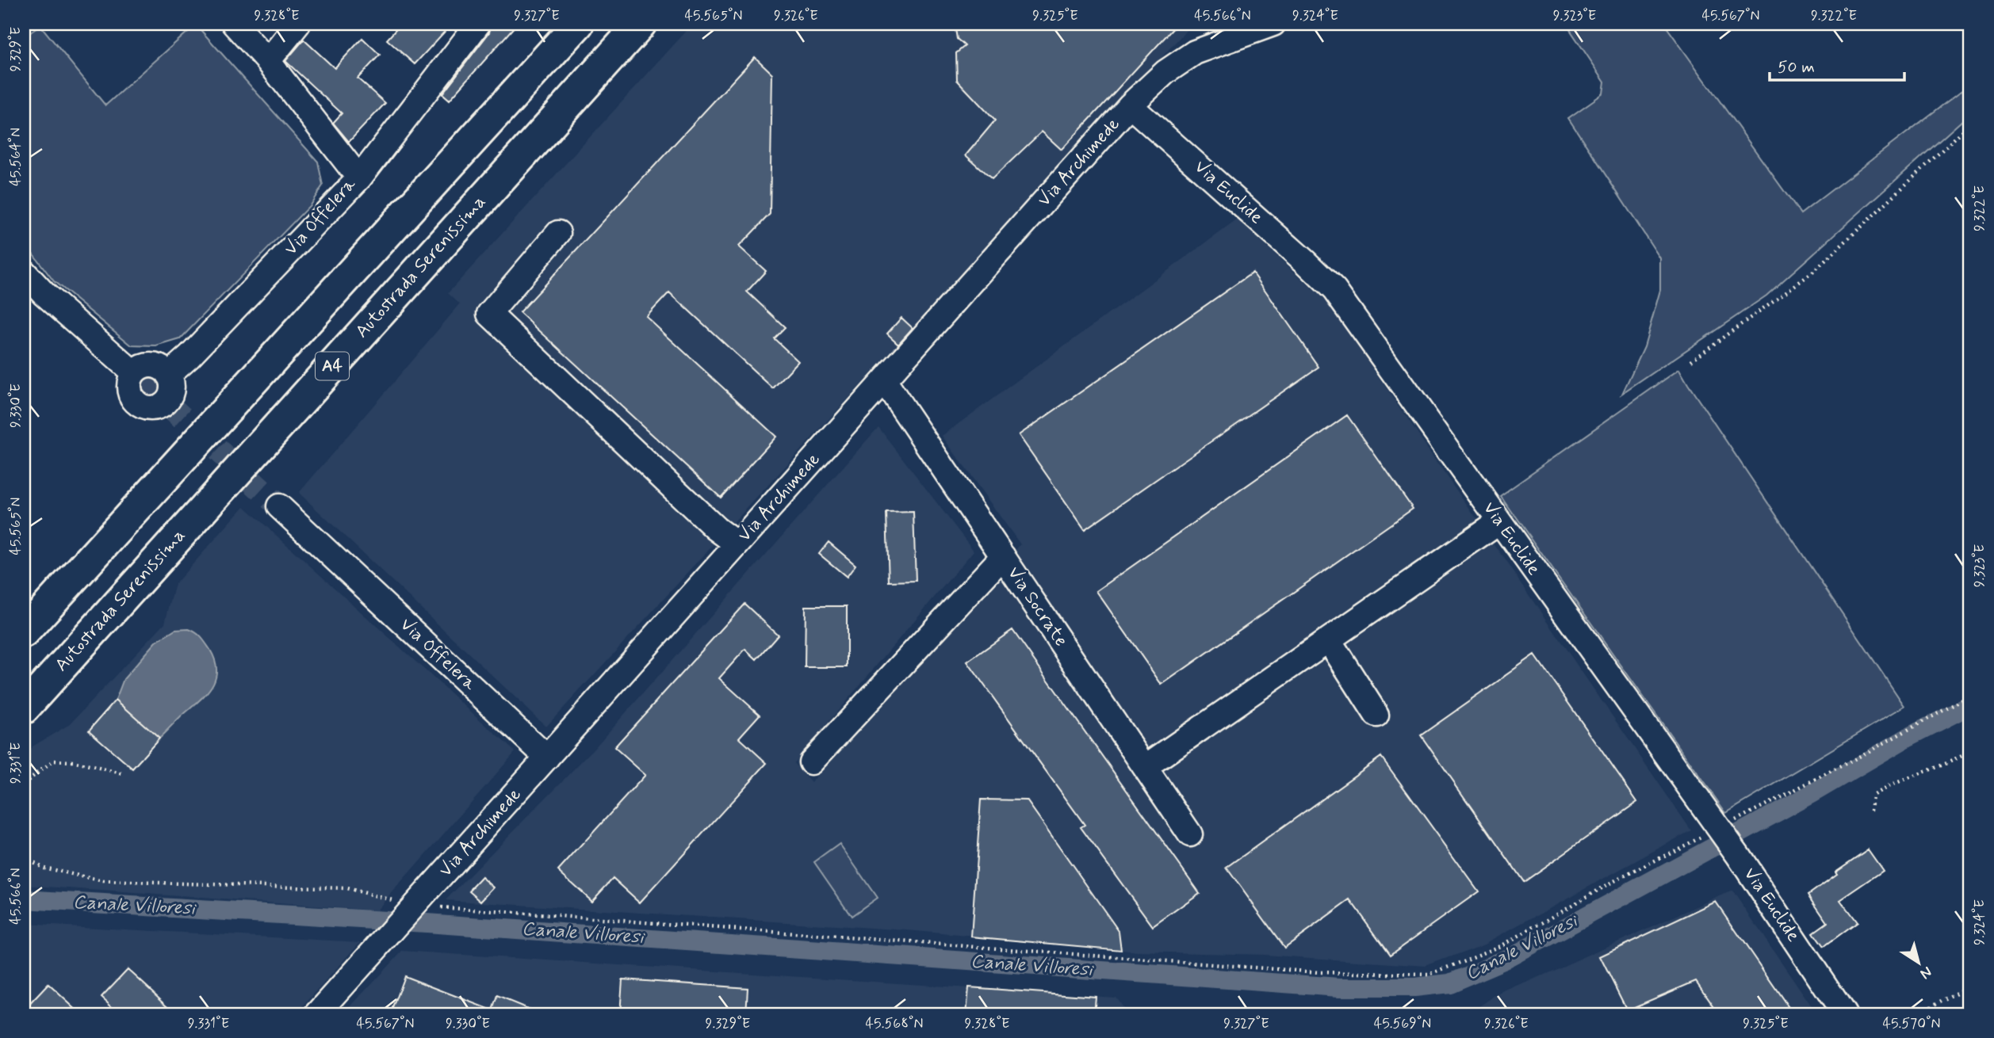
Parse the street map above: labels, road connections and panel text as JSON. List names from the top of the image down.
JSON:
{
  "streets": {
    "highway": ["Autostrada Serenissima", "A4"],
    "street": [
      "Via Archimede",
      "Via Euclide",
      "Via Offelera",
      "Via Socrate"
    ]
  },
  "crossings": [
    ["Via Archimede", "Via Euclide"],
    ["Via Archimede", "Via Offelera"],
    ["Via Archimede", "Via Socrate"]
  ],
  "water": ["Canale Villoresi"],
  "scale_bar": "50 m",
  "north": "bottom right",
  "coordinates": [
    "9.328°E",
    "9.327°E",
    "45.565°N",
    "9.326°E",
    "9.325°E",
    "45.566°N",
    "9.324°E",
    "9.323°E",
    "45.567°N",
    "9.322°E",
    "9.329°E",
    "45.564°N",
    "9.330°E",
    "9.331°E",
    "45.568°N",
    "45.569°N",
    "45.570°N"
  ]
}
